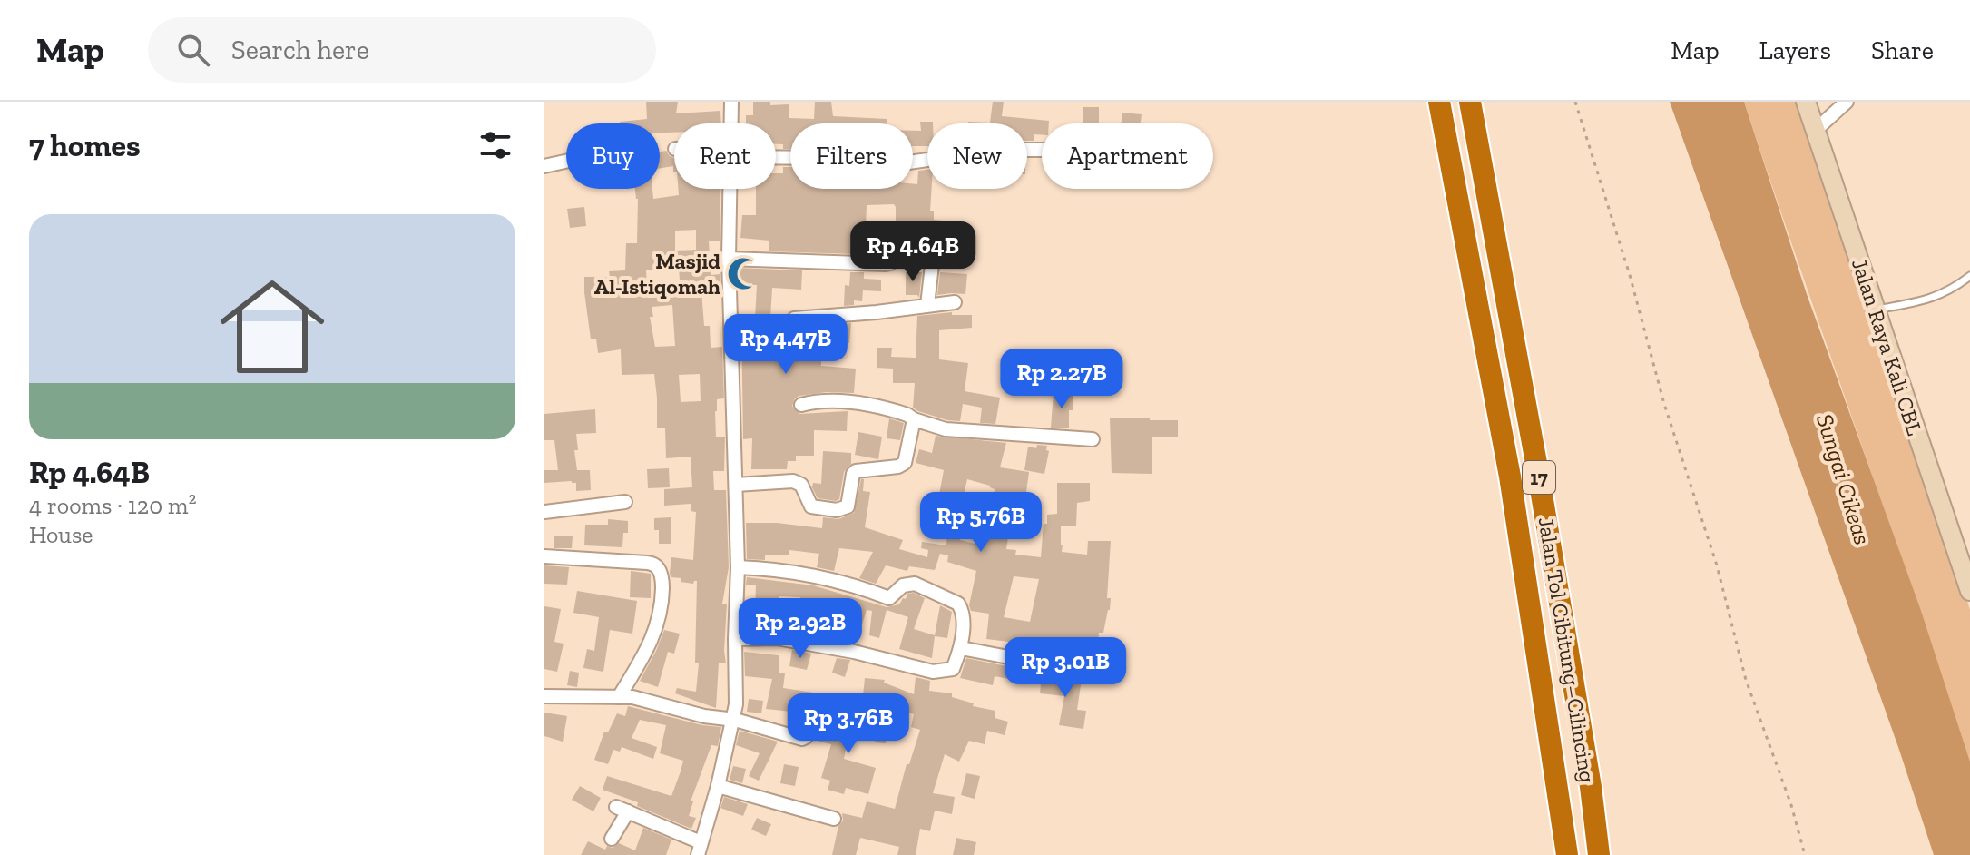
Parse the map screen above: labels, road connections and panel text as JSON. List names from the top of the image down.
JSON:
{
  "streets": {
    "highway": ["17", "Jalan Tol Cibitung–Cilincing"],
    "street": ["Jalan Raya Kali CBL"]
  },
  "water": ["Sungai Cikeas"],
  "places": {
    "mosque": ["Masjid Al-Istiqomah"]
  },
  "page": {
    "header": "Map",
    "search": "Search here",
    "nav": ["Map", "Layers", "Share"],
    "heading": "7 homes",
    "chip": [
      "Buy",
      "Rent",
      "Filters",
      "New",
      "Apartment"
    ],
    "list": [
      {
        "name": "Rp 4.64B",
        "note": "4 rooms · 120 m² · House"
      }
    ],
    "price": [
      "Rp 4.64B",
      "Rp 4.47B",
      "Rp 2.27B",
      "Rp 5.76B",
      "Rp 2.92B",
      "Rp 3.01B",
      "Rp 3.76B"
    ]
  }
}
